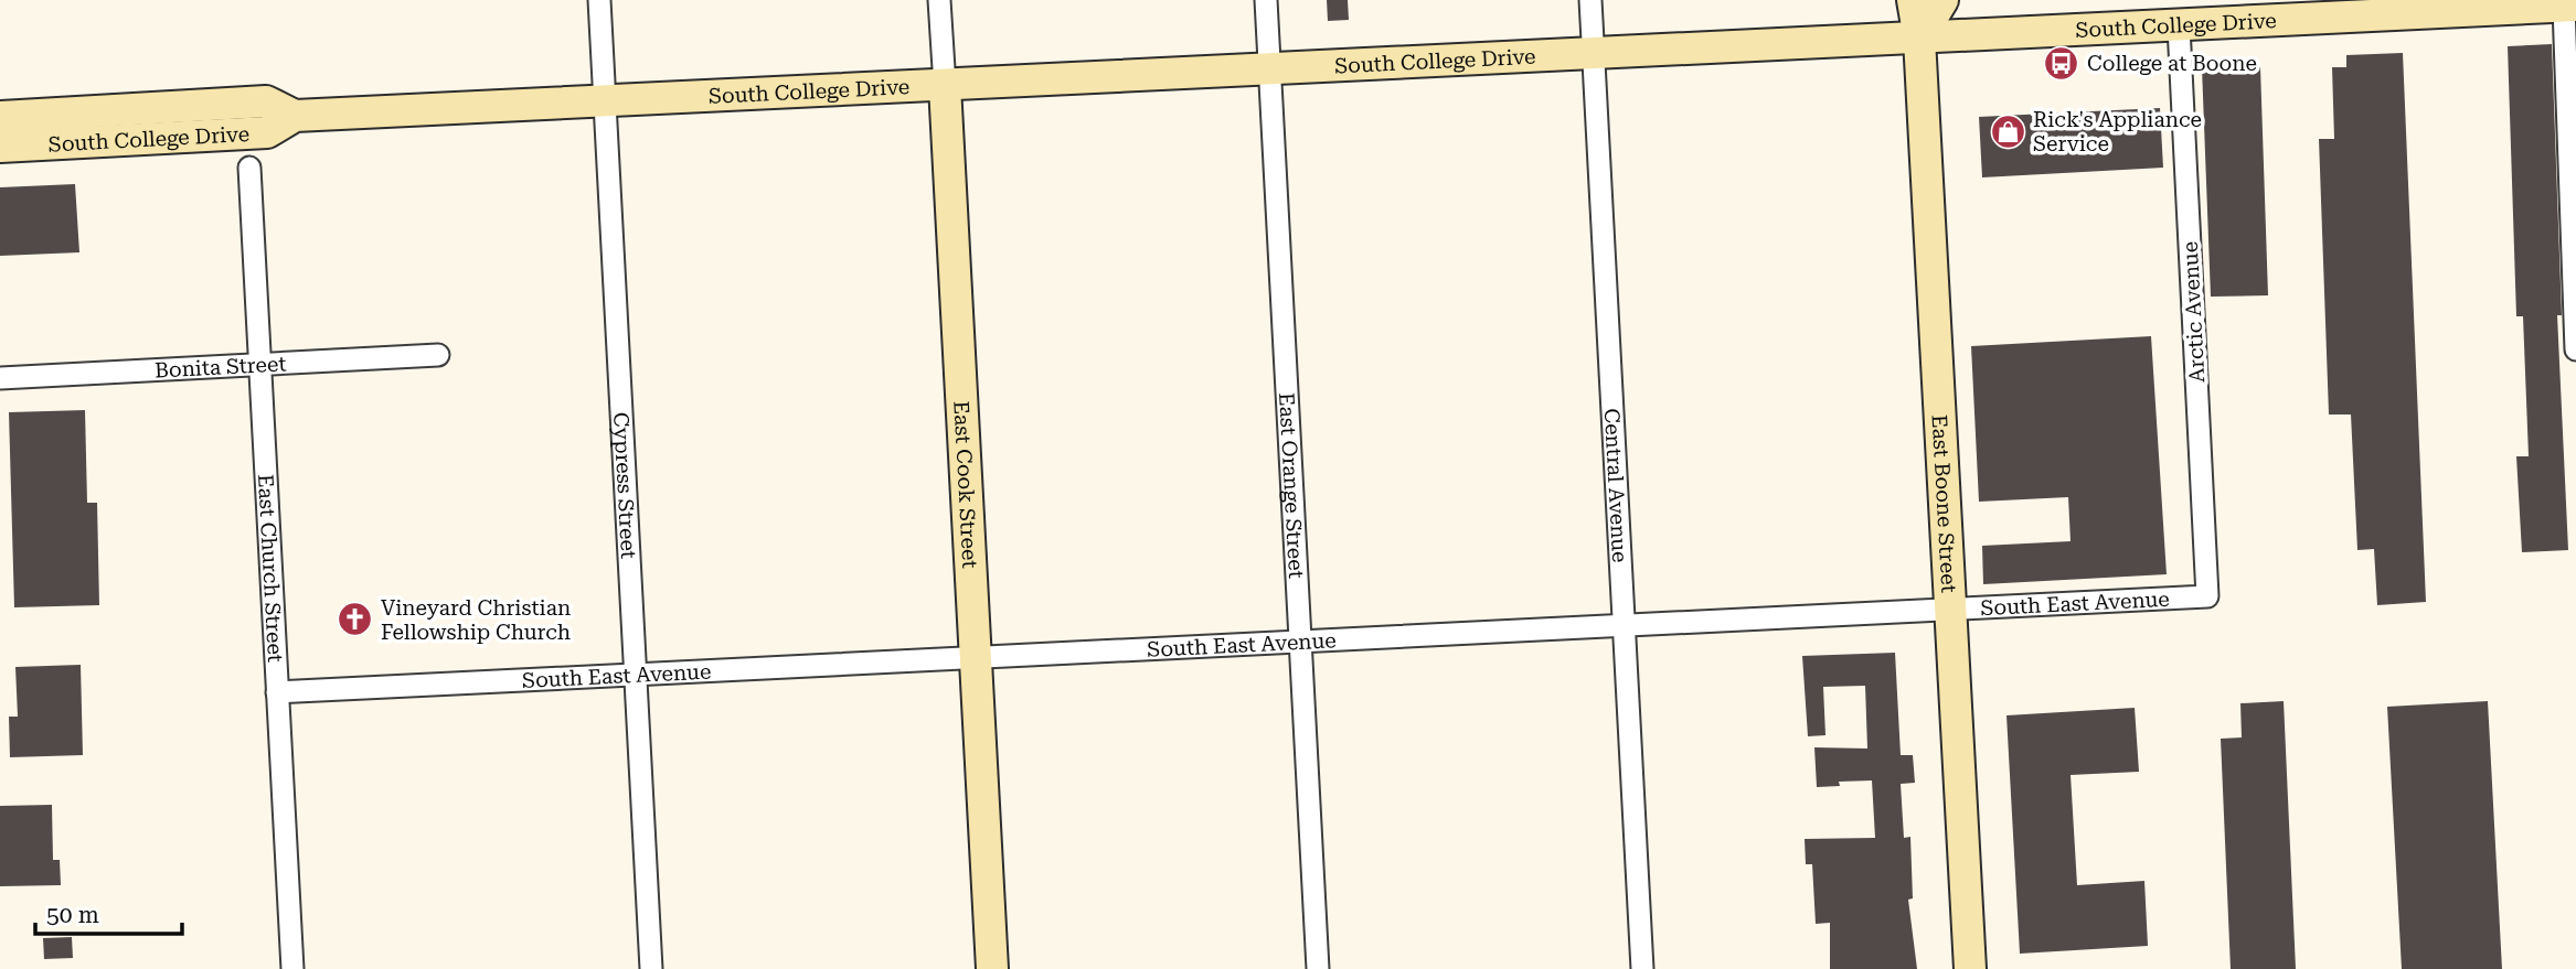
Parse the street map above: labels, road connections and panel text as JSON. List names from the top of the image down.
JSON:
{
  "streets": {
    "street": [
      "South College Drive",
      "Arctic Avenue",
      "Bonita Street",
      "Cypress Street",
      "East Cook Street",
      "East Orange Street",
      "Central Avenue",
      "East Boone Street",
      "East Church Street",
      "South East Avenue"
    ]
  },
  "crossings": [
    ["South College Drive", "Arctic Avenue"],
    ["South College Drive", "Cypress Street"],
    ["South College Drive", "East Cook Street"],
    ["South College Drive", "East Orange Street"],
    ["South College Drive", "Central Avenue"],
    ["South College Drive", "East Boone Street"],
    ["Arctic Avenue", "South East Avenue"],
    ["Bonita Street", "East Church Street"],
    ["Cypress Street", "South East Avenue"],
    ["East Cook Street", "South East Avenue"],
    ["East Orange Street", "South East Avenue"],
    ["Central Avenue", "South East Avenue"],
    ["East Boone Street", "South East Avenue"],
    ["East Church Street", "South East Avenue"]
  ],
  "places": {
    "bus stop": ["College at Boone"],
    "shop": ["Rick's Appliance Service"],
    "church": ["Vineyard Christian Fellowship Church"]
  },
  "scale_bar": "50 m"
}
